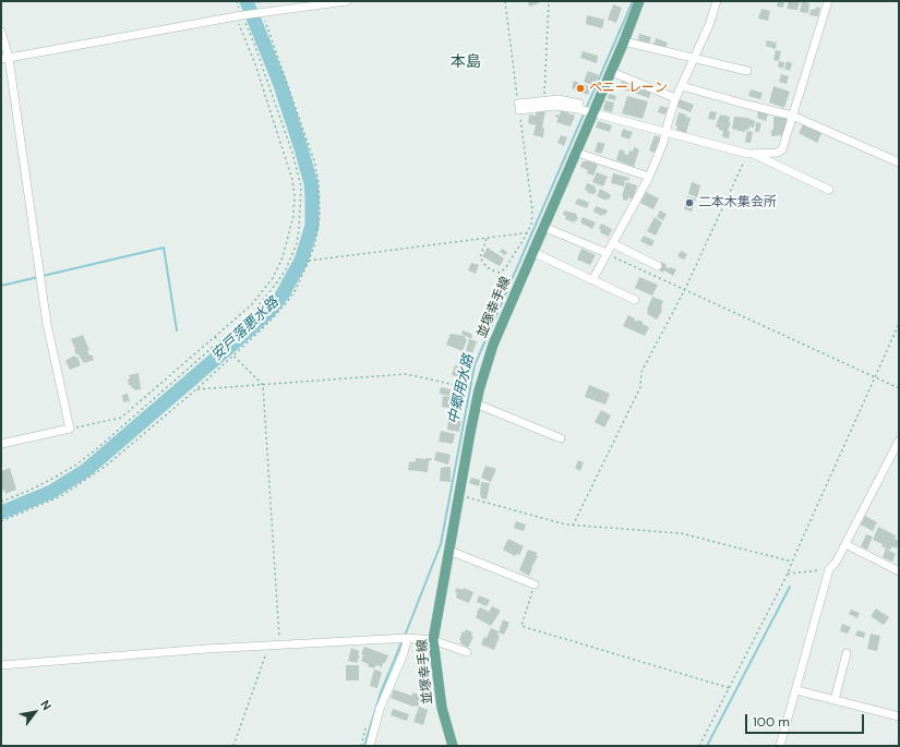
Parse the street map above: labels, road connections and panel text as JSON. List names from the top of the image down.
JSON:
{
  "streets": {
    "main road": ["並塚幸手線"]
  },
  "districts": ["本島"],
  "water": ["安戸落悪水路", "中郷用水路"],
  "places": ["ペニーレーン", "二本木集会所"],
  "scale_bar": "100 m",
  "north": "top right"
}
